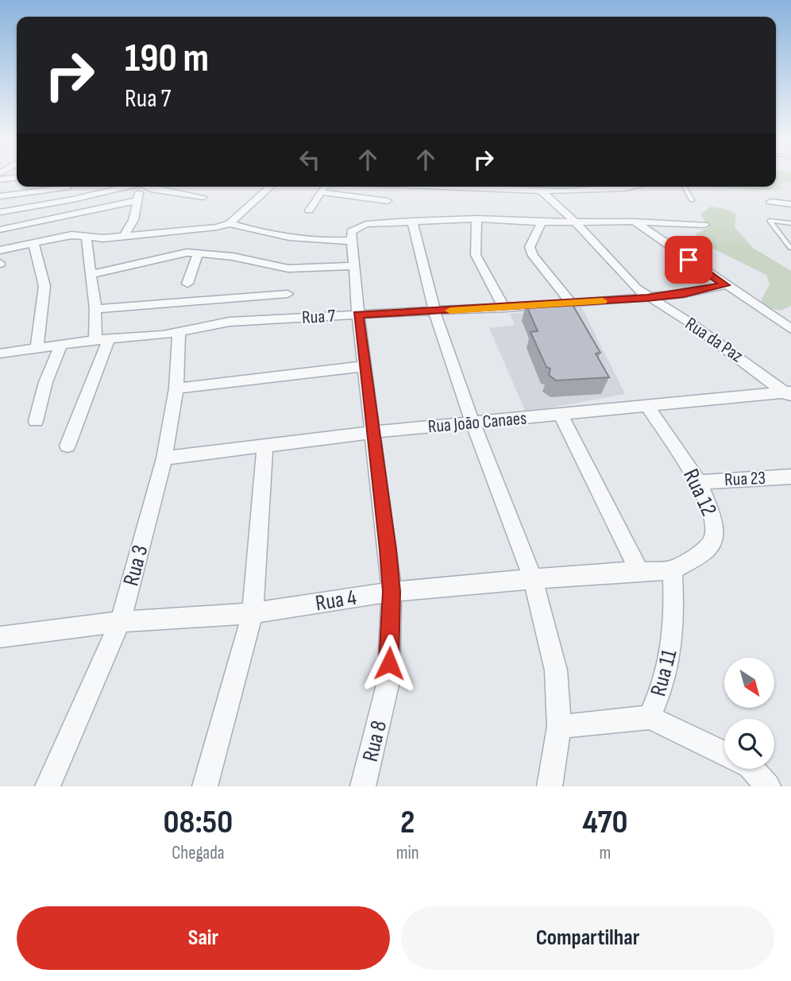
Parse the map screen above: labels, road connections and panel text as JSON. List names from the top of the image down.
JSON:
{
  "streets": {
    "street": [
      "Rua 7",
      "Rua da Paz",
      "Rua João Canaes",
      "Rua 23",
      "Rua 12",
      "Rua 3",
      "Rua 4",
      "Rua 11",
      "Rua 8"
    ]
  },
  "crossings": [
    ["Rua 7", "Rua da Paz"],
    ["Rua 7", "Rua 3"],
    ["Rua 7", "Rua 8"],
    ["Rua da Paz", "Rua João Canaes"],
    ["Rua João Canaes", "Rua 12"],
    ["Rua João Canaes", "Rua 3"],
    ["Rua João Canaes", "Rua 8"],
    ["Rua 23", "Rua 12"],
    ["Rua 12", "Rua 4"],
    ["Rua 12", "Rua 11"],
    ["Rua 3", "Rua 4"],
    ["Rua 4", "Rua 11"],
    ["Rua 4", "Rua 8"]
  ],
  "north": "bottom right",
  "page": {
    "turn": ["190 m", "Rua 7"],
    "eta": [
      "08:50",
      "Chegada",
      "2",
      "min",
      "470",
      "m"
    ],
    "buttons": ["Sair", "Compartilhar"]
  }
}
